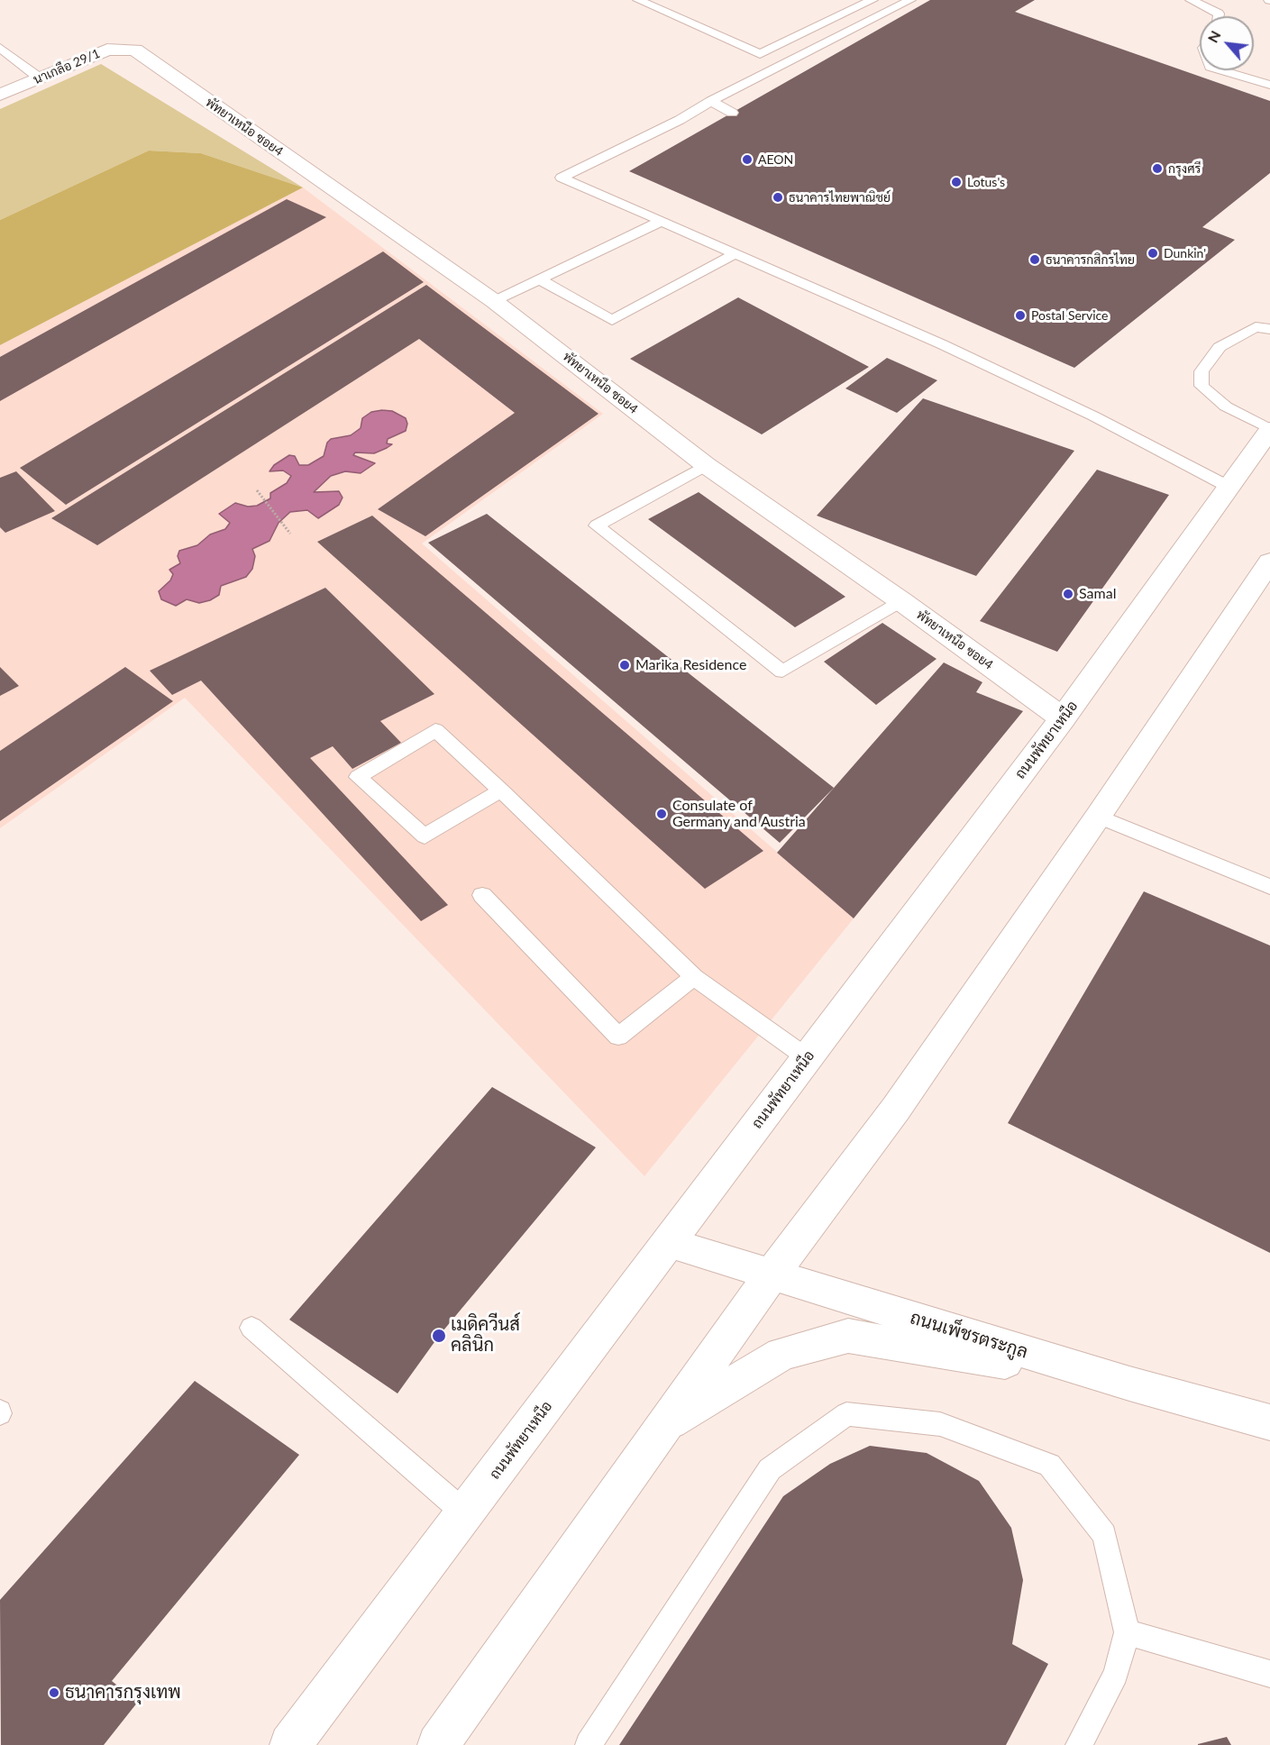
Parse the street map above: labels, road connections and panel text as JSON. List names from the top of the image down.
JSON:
{
  "streets": {
    "main road": [
      "นาเกลือ 29/1",
      "พัทยาเหนือ ซอย4",
      "ถนนพัทยาเหนือ",
      "ถนนเพ็ชรตระกูล"
    ]
  },
  "crossings": [
    ["นาเกลือ 29/1", "พัทยาเหนือ ซอย4"],
    ["พัทยาเหนือ ซอย4", "ถนนพัทยาเหนือ"],
    ["ถนนพัทยาเหนือ", "ถนนเพ็ชรตระกูล"]
  ],
  "places": [
    "AEON",
    "กรุงศรี",
    "Lotus's",
    "ธนาคารไทยพาณิชย์",
    "Dunkin'",
    "ธนาคารกสิกรไทย",
    "Postal Service",
    "Samal",
    "Marika Residence",
    "Consulate of Germany and Austria",
    "เมดิควีนส์ คลินิก",
    "ธนาคารกรุงเทพ"
  ],
  "north": "top left"
}
